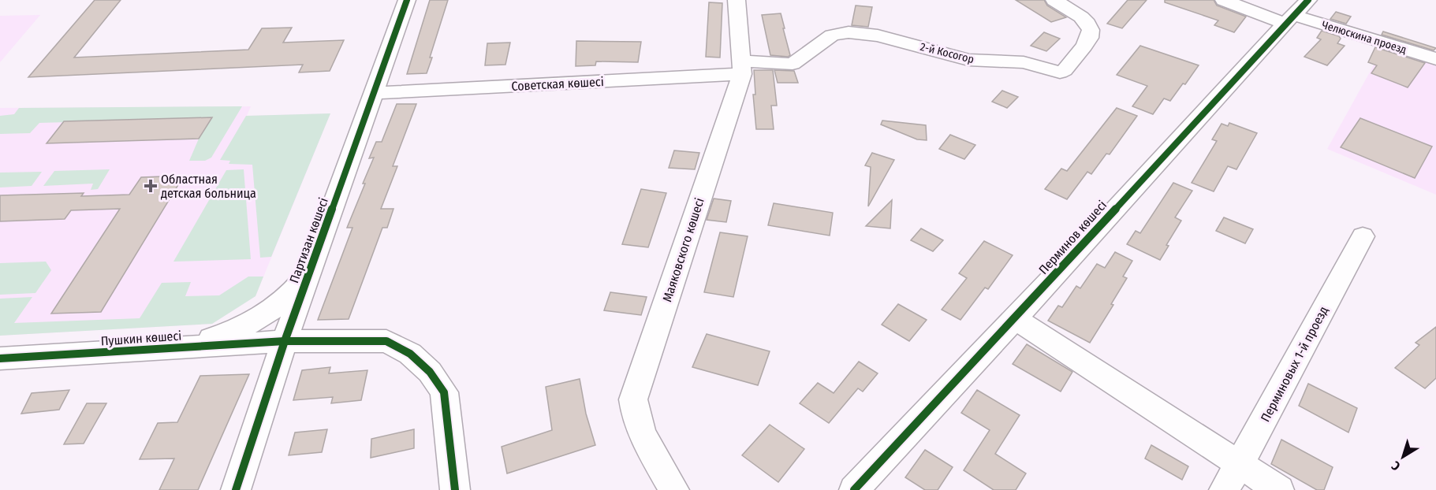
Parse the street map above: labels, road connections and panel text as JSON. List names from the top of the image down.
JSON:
{
  "streets": {
    "street": [
      "Челюскина проезд",
      "2-й Косогор",
      "Советская көшесі",
      "Перминов көшесі",
      "Партизан көшесі",
      "Маяковского көшесі",
      "Пушкин көшесі",
      "Перминовых 1-й проезд"
    ]
  },
  "crossings": [
    ["Челюскина проезд", "Перминов көшесі"],
    ["2-й Косогор", "Советская көшесі"],
    ["2-й Косогор", "Маяковского көшесі"],
    ["Советская көшесі", "Партизан көшесі"],
    ["Советская көшесі", "Маяковского көшесі"],
    ["Партизан көшесі", "Пушкин көшесі"]
  ],
  "places": {
    "health": ["Областная детская больница"]
  },
  "north": "bottom left"
}
